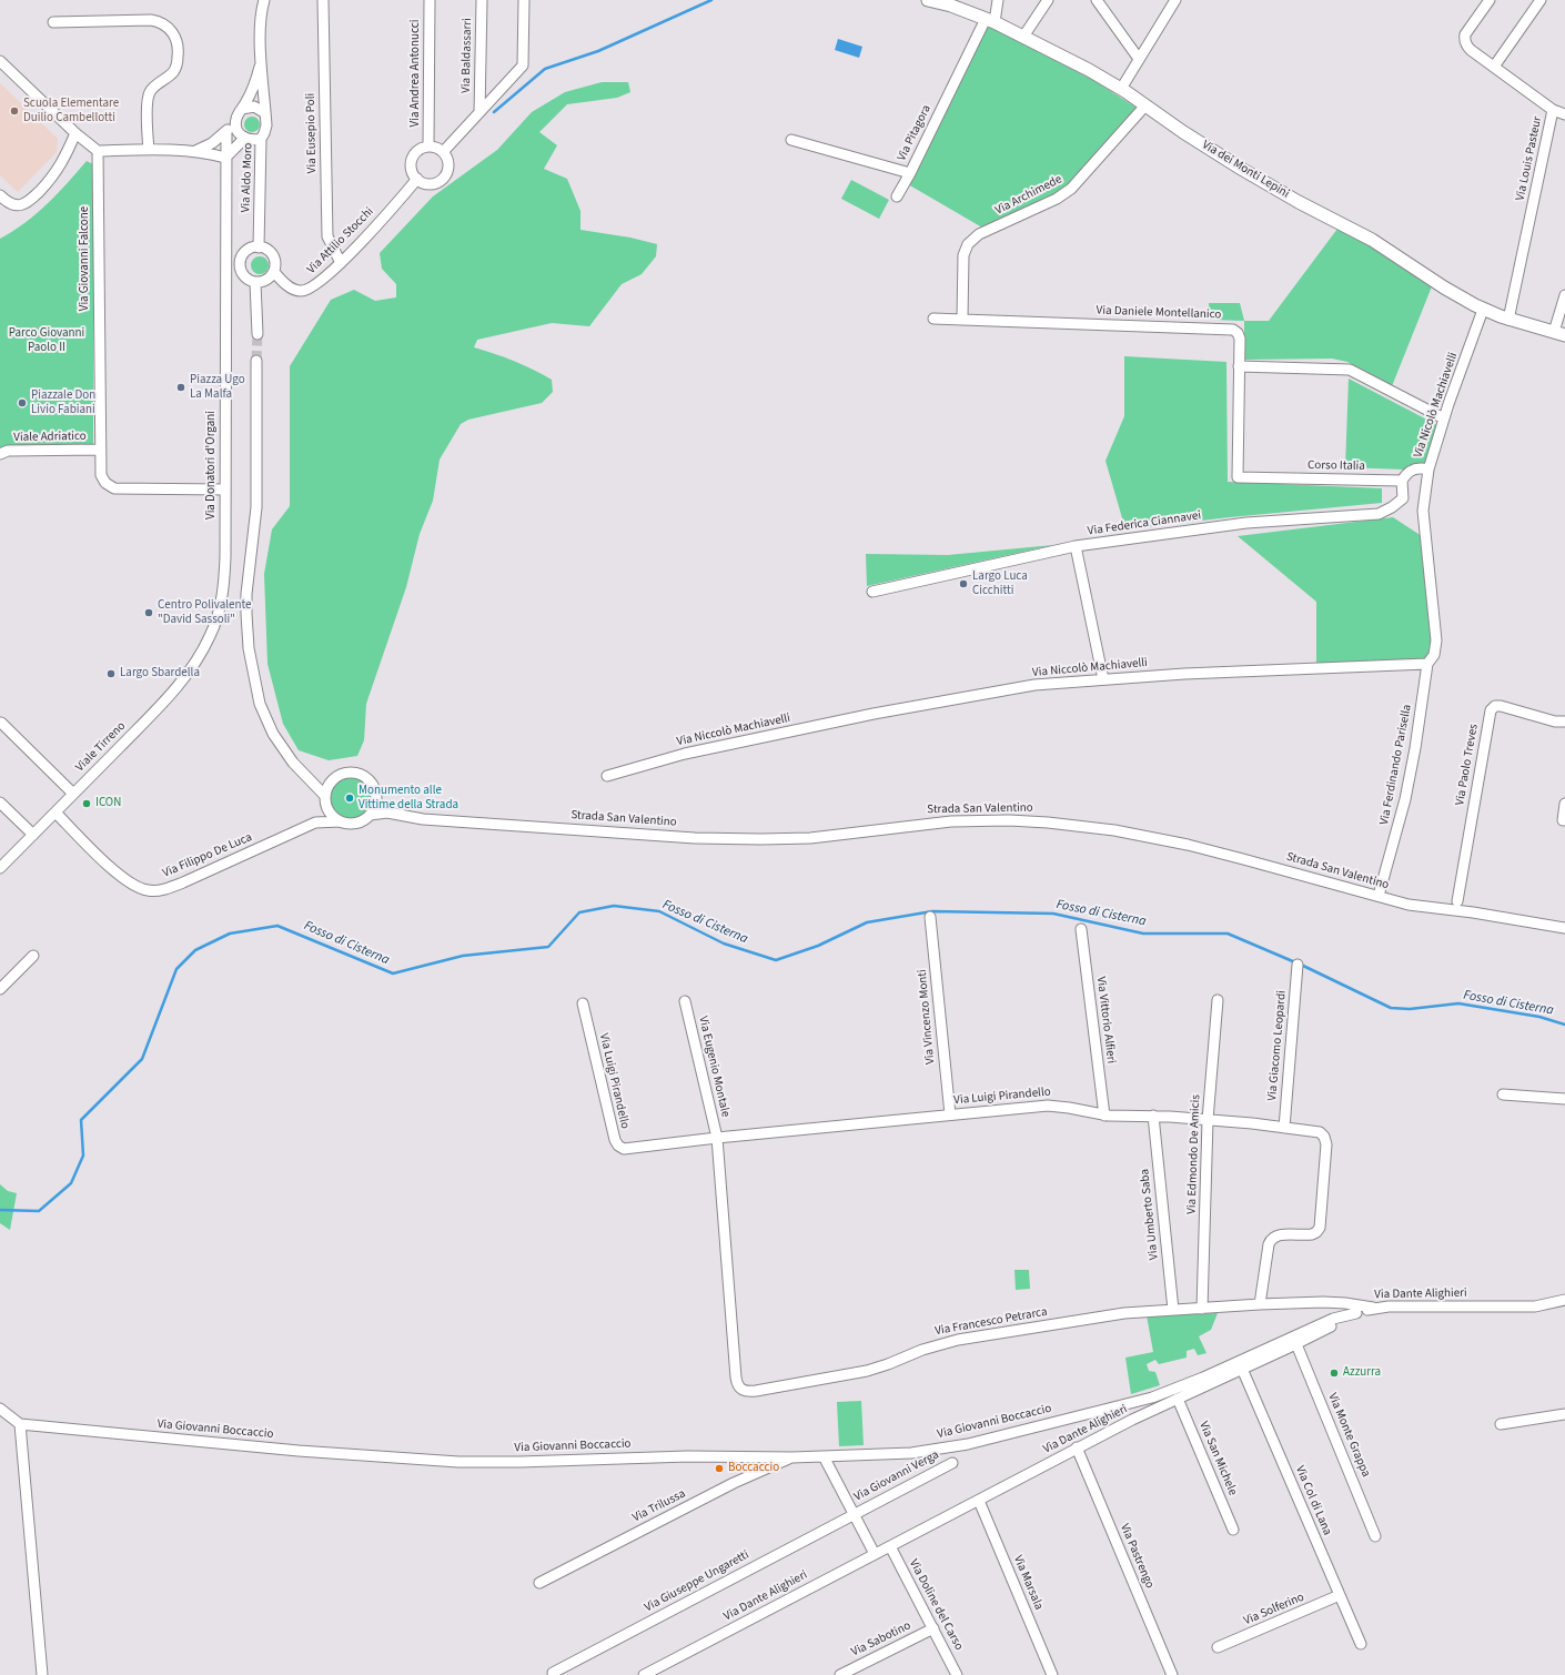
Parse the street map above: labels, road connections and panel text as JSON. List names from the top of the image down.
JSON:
{
  "streets": {
    "street": [
      "Via Baldassarri",
      "Via Andrea Antonucci",
      "Via Eusepio Poli",
      "Via Pitagora",
      "Via Louis Pasteur",
      "Via dei Monti Lepini",
      "Via Aldo Moro",
      "Via Archimede",
      "Via Attilio Stocchi",
      "Via Giovanni Falcone",
      "Via Daniele Montellanico",
      "Via Nicolò Machiavelli",
      "Viale Adriatico",
      "Via Donatori d'Organi",
      "Corso Italia",
      "Via Federica Ciannavei",
      "Via Niccolò Machiavelli",
      "Viale Tirreno",
      "Via Ferdinando Parisella",
      "Via Paolo Treves",
      "Strada San Valentino",
      "Via Filippo De Luca",
      "Via Vincenzo Monti",
      "Via Vittorio Alfieri",
      "Via Giacomo Leopardi",
      "Via Eugenio Montale",
      "Via Luigi Pirandello",
      "Via Edmondo De Amicis",
      "Via Umberto Saba",
      "Via Dante Alighieri",
      "Via Francesco Petrarca",
      "Via Giovanni Boccaccio",
      "Via Monte Grappa",
      "Via San Michele",
      "Via Giovanni Verga",
      "Via Col di Lana",
      "Via Trilussa",
      "Via Pastrengo",
      "Via Giuseppe Ungaretti",
      "Via Marsala",
      "Via Doline del Carso",
      "Via Solferino",
      "Via Sabotino"
    ]
  },
  "crossings": [
    ["Via Andrea Antonucci", "Via Attilio Stocchi"],
    ["Via Eusepio Poli", "Via Attilio Stocchi"],
    ["Via Pitagora", "Via dei Monti Lepini"],
    ["Via Louis Pasteur", "Via dei Monti Lepini"],
    ["Via dei Monti Lepini", "Via Archimede"],
    ["Via dei Monti Lepini", "Via Nicolò Machiavelli"],
    ["Via Aldo Moro", "Via Attilio Stocchi"],
    ["Via Archimede", "Via Daniele Montellanico"],
    ["Via Giovanni Falcone", "Viale Adriatico"],
    ["Via Giovanni Falcone", "Via Donatori d'Organi"],
    ["Via Daniele Montellanico", "Corso Italia"],
    ["Via Nicolò Machiavelli", "Via Niccolò Machiavelli"],
    ["Via Nicolò Machiavelli", "Via Ferdinando Parisella"],
    ["Via Donatori d'Organi", "Viale Tirreno"],
    ["Corso Italia", "Via Federica Ciannavei"],
    ["Via Niccolò Machiavelli", "Via Ferdinando Parisella"],
    ["Viale Tirreno", "Via Filippo De Luca"],
    ["Via Ferdinando Parisella", "Strada San Valentino"],
    ["Via Vincenzo Monti", "Via Luigi Pirandello"],
    ["Via Vittorio Alfieri", "Via Luigi Pirandello"],
    ["Via Giacomo Leopardi", "Via Luigi Pirandello"],
    ["Via Eugenio Montale", "Via Luigi Pirandello"],
    ["Via Eugenio Montale", "Via Francesco Petrarca"],
    ["Via Luigi Pirandello", "Via Edmondo De Amicis"],
    ["Via Luigi Pirandello", "Via Umberto Saba"],
    ["Via Luigi Pirandello", "Via Francesco Petrarca"],
    ["Via Edmondo De Amicis", "Via Francesco Petrarca"],
    ["Via Umberto Saba", "Via Francesco Petrarca"],
    ["Via Dante Alighieri", "Via Francesco Petrarca"],
    ["Via Dante Alighieri", "Via Giovanni Boccaccio"],
    ["Via Dante Alighieri", "Via Monte Grappa"],
    ["Via Dante Alighieri", "Via San Michele"],
    ["Via Dante Alighieri", "Via Col di Lana"],
    ["Via Dante Alighieri", "Via Pastrengo"],
    ["Via Dante Alighieri", "Via Marsala"],
    ["Via Dante Alighieri", "Via Doline del Carso"],
    ["Via Giovanni Boccaccio", "Via Trilussa"],
    ["Via Giovanni Verga", "Via Giuseppe Ungaretti"],
    ["Via Col di Lana", "Via Solferino"],
    ["Via Doline del Carso", "Via Sabotino"]
  ],
  "water": ["Fosso di Cisterna"],
  "parks": ["Parco Giovanni Paolo II"],
  "places": [
    "Scuola Elementare Duilio Cambellotti",
    "Piazza Ugo La Malfa",
    "Piazzale Don Livio Fabiani",
    "Largo Luca Cicchitti",
    "Centro Polivalente \"David Sassoli\"",
    "Largo Sbardella",
    "Monumento alle Vittime della Strada",
    "ICON",
    "Azzurra",
    "Boccaccio"
  ]
}
